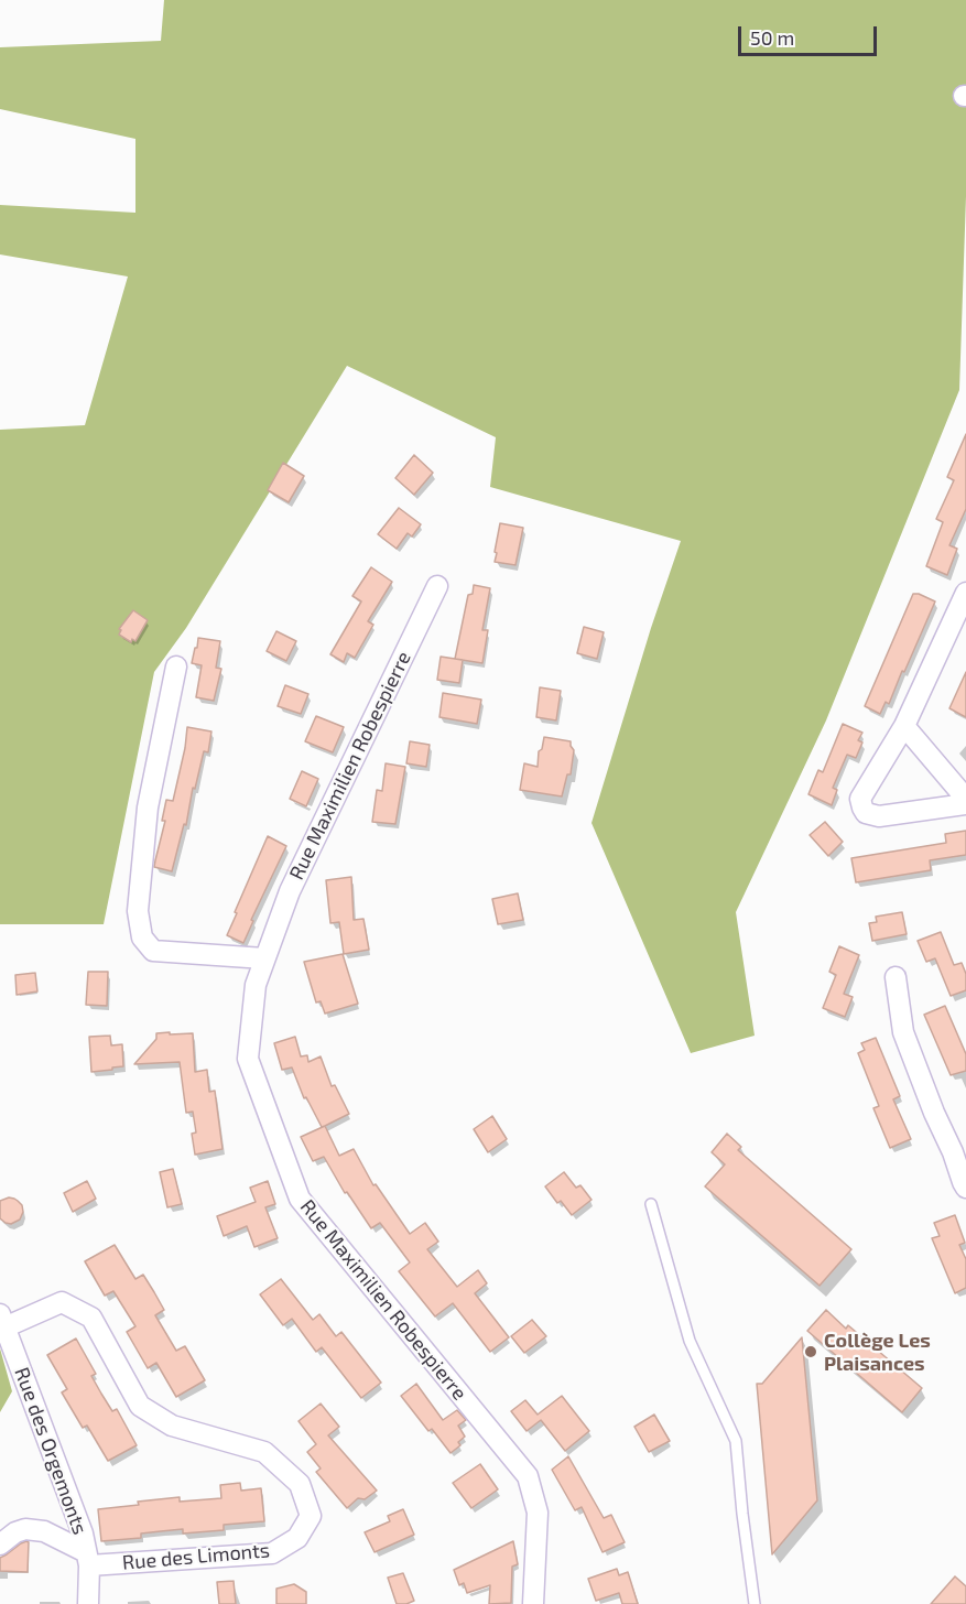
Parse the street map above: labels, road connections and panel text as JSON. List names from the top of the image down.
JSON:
{
  "streets": {
    "street": ["Rue Maximilien Robespierre", "Rue des Orgemonts", "Rue des Limonts"]
  },
  "crossings": [
    ["Rue des Orgemonts", "Rue des Limonts"]
  ],
  "places": ["Collège Les Plaisances"],
  "scale_bar": "50 m"
}
